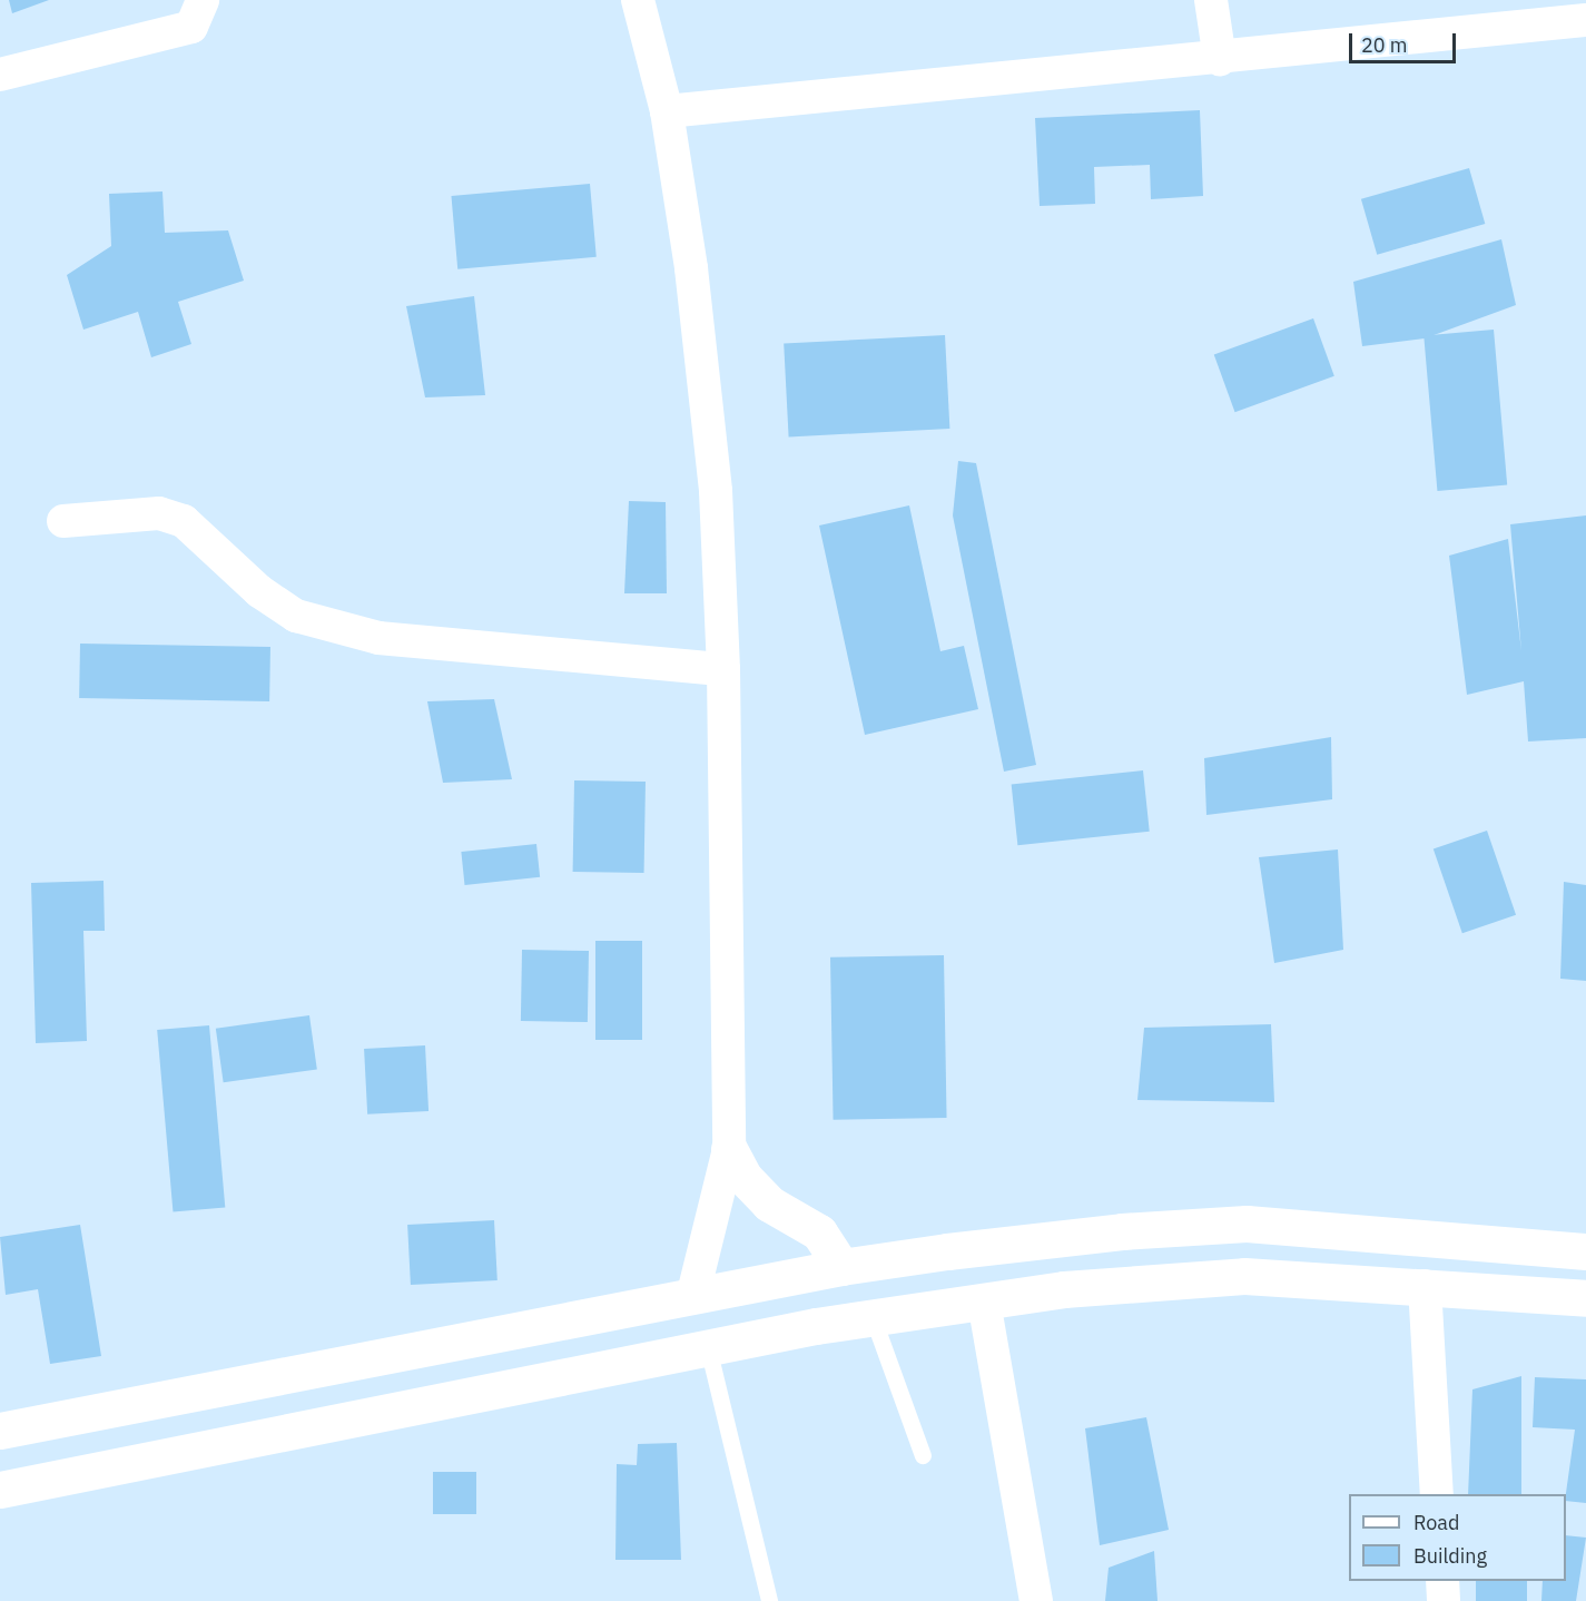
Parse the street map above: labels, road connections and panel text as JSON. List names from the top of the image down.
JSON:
{
  "legend": ["Road", "Building"],
  "scale_bar": "20 m"
}
